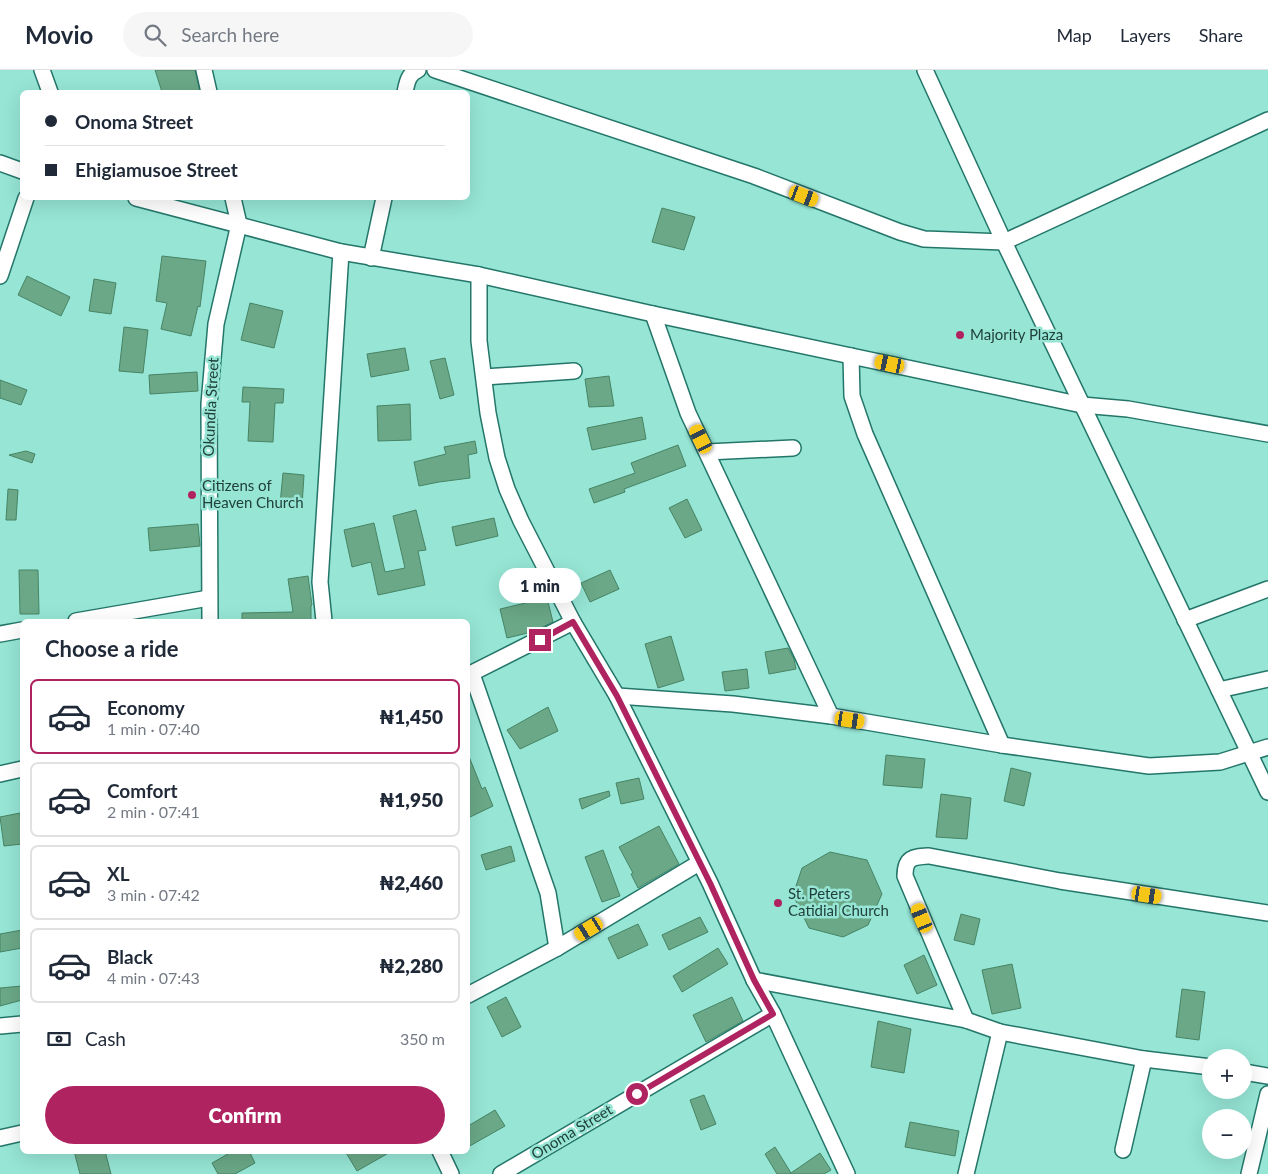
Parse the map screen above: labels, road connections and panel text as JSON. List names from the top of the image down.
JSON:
{
  "streets": {
    "street": ["Okundia Street", "Onoma Street"]
  },
  "places": ["Majority Plaza", "Citizens of Heaven Church", "St. Peters Catidial Church"],
  "page": {
    "header": "Movio",
    "search": "Search here",
    "nav": ["Map", "Layers", "Share"],
    "banner": ["Onoma Street", "Ehigiamusoe Street"],
    "bubble": "1 min",
    "heading": "Choose a ride",
    "list": [
      {
        "name": "Economy",
        "note": "1 min · 07:40",
        "value": "₦1,450"
      },
      {
        "name": "Comfort",
        "note": "2 min · 07:41",
        "value": "₦1,950"
      },
      {
        "name": "XL",
        "note": "3 min · 07:42",
        "value": "₦2,460"
      },
      {
        "name": "Black",
        "note": "4 min · 07:43",
        "value": "₦2,280"
      }
    ],
    "pay": ["Cash", "350 m"],
    "map_buttons": ["+", "−"],
    "buttons": "Confirm"
  }
}
